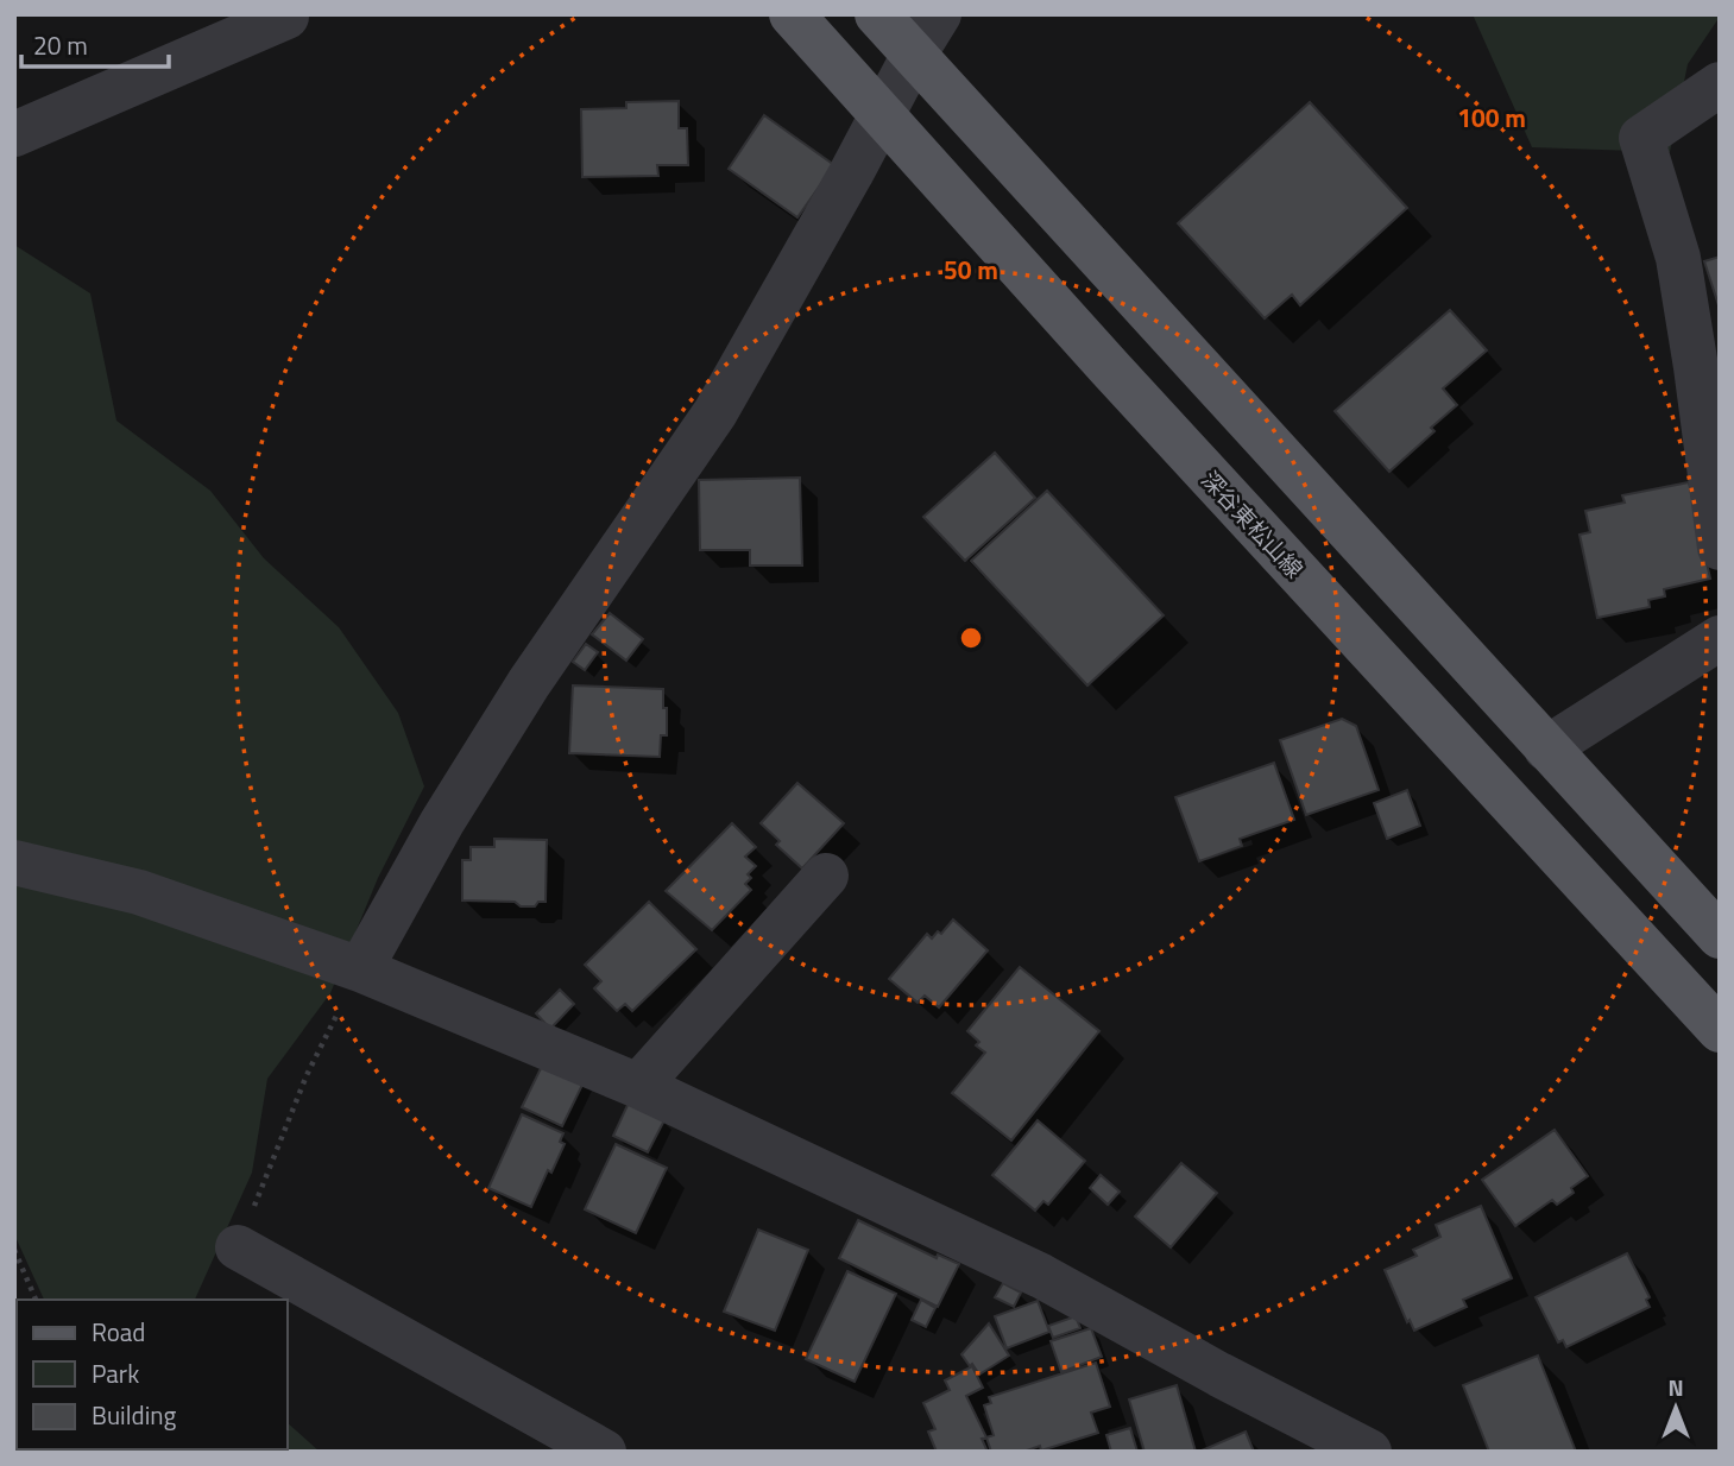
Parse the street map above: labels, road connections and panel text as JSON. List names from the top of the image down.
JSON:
{
  "streets": {
    "main road": ["深谷東松山線"]
  },
  "legend": ["Road", "Park", "Building"],
  "scale_bar": "20 m",
  "north": "top",
  "rings": ["100 m", "50 m"]
}
